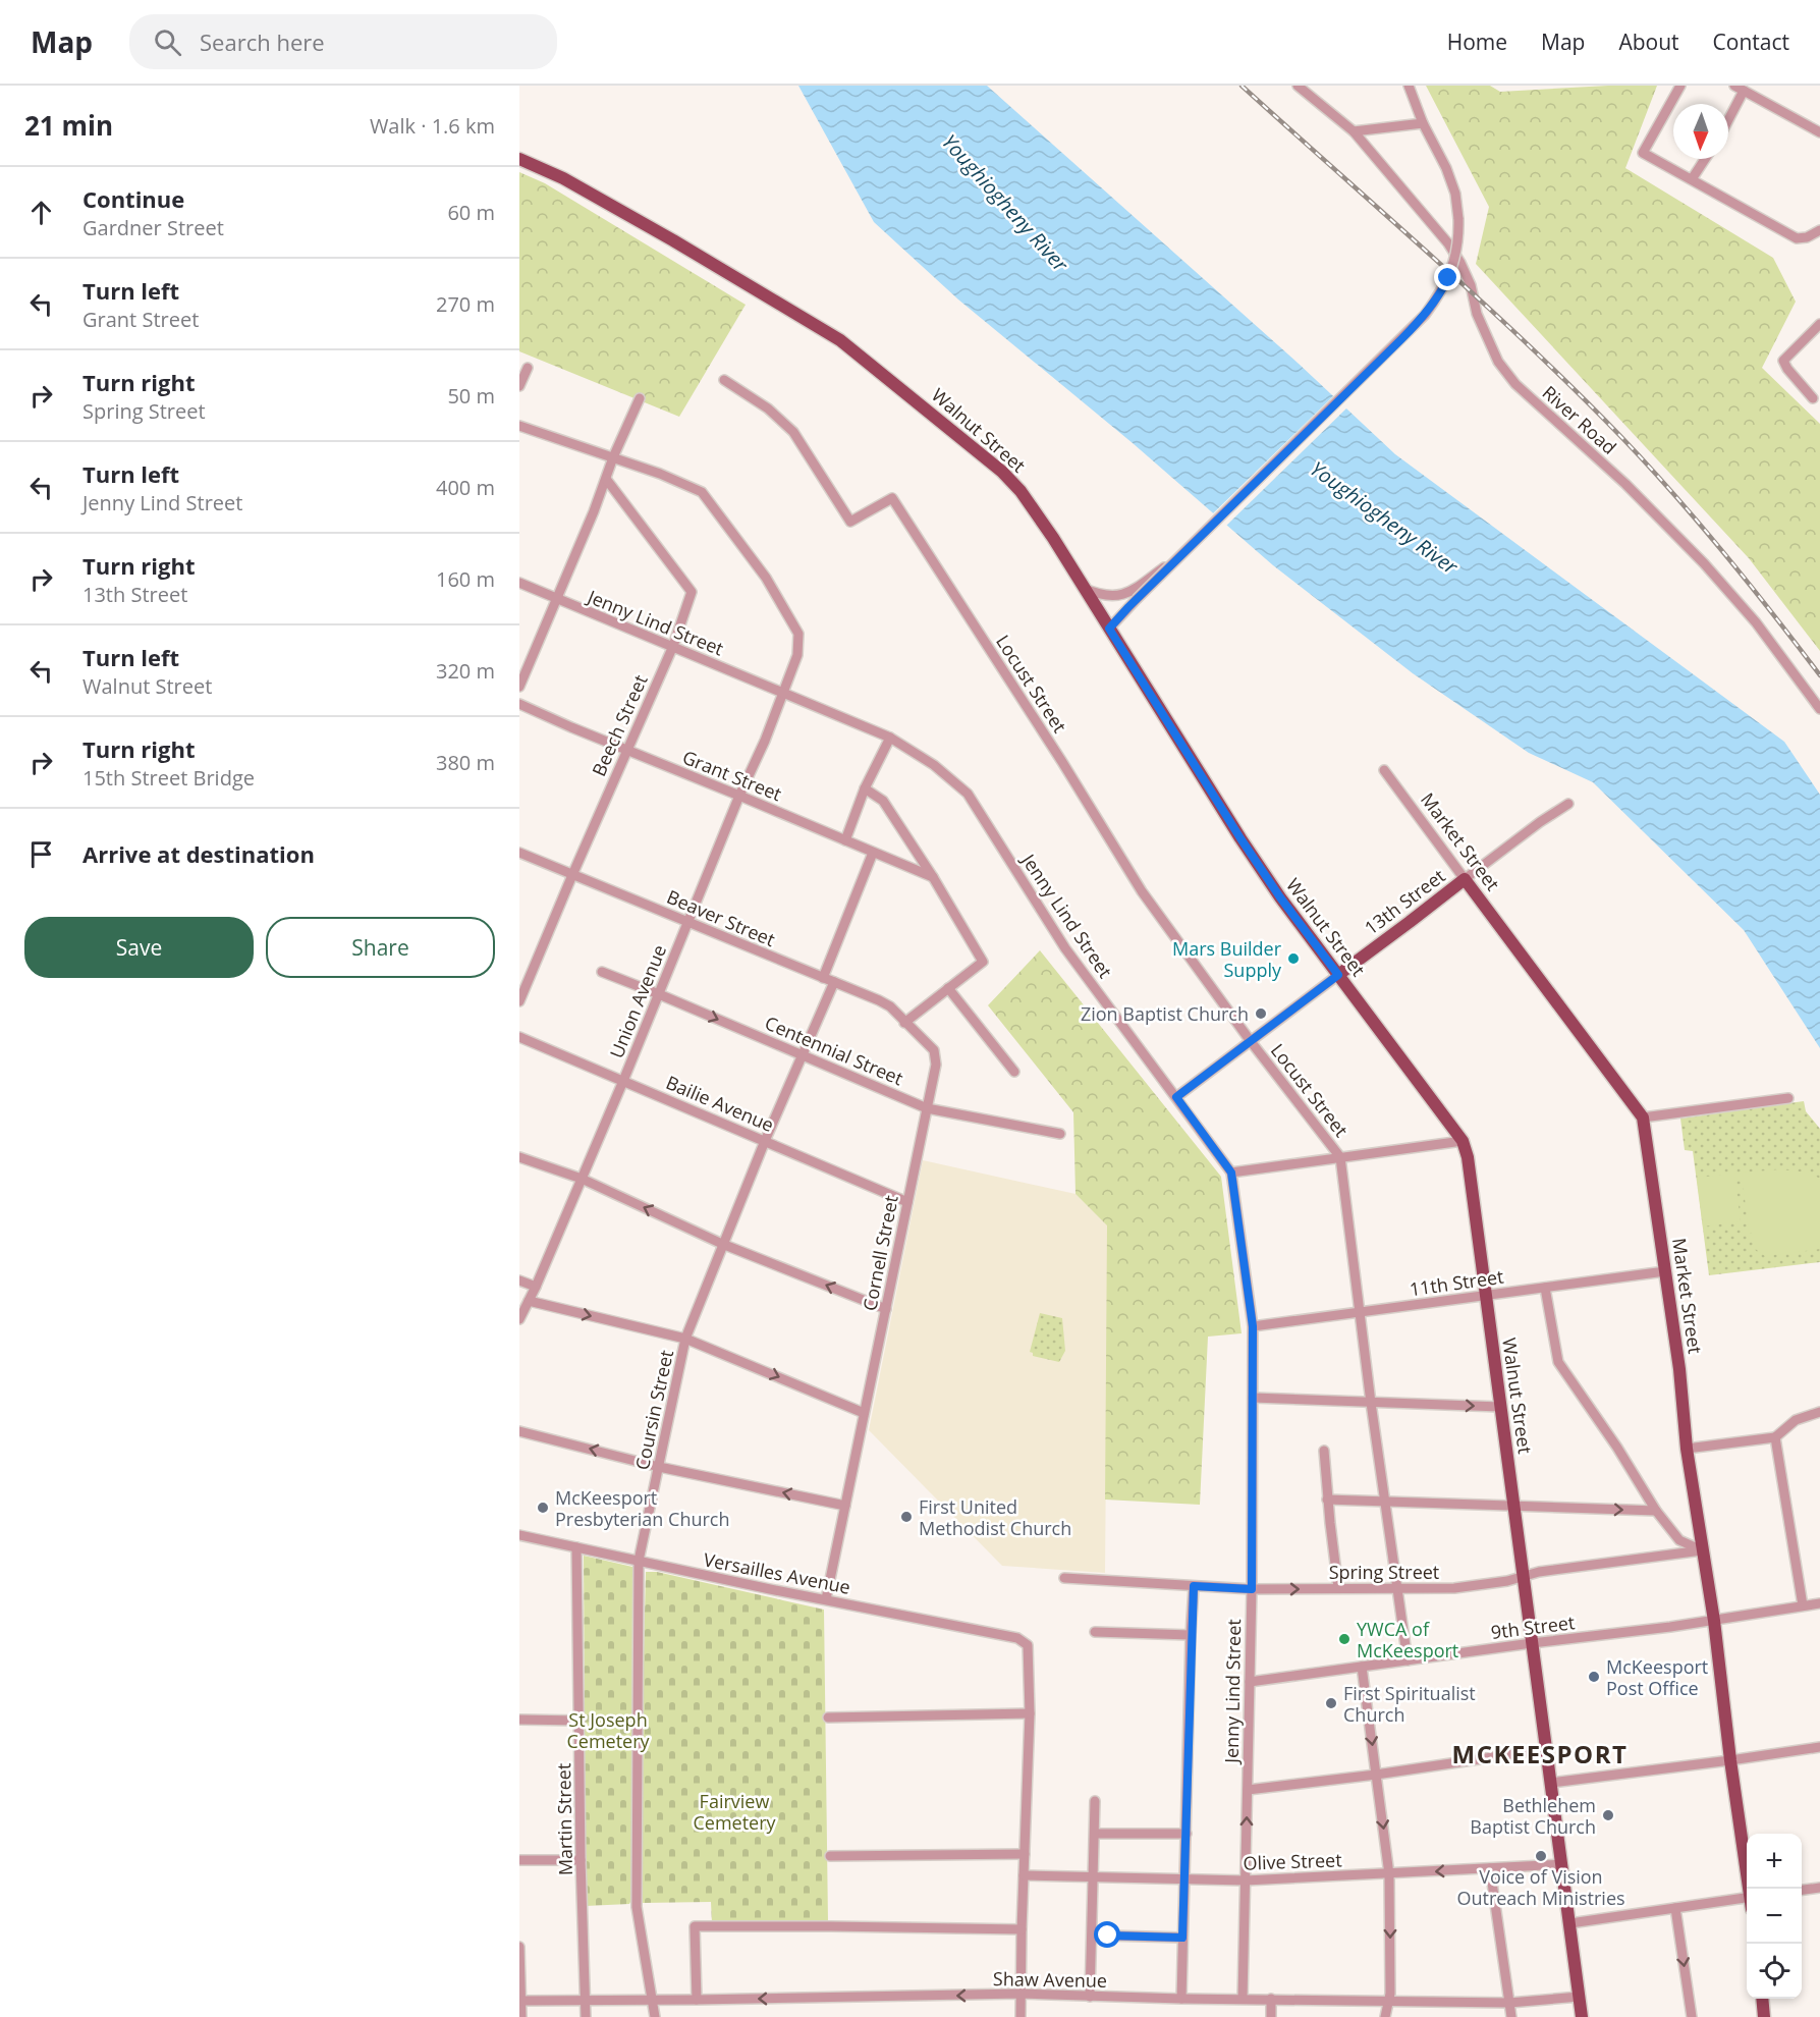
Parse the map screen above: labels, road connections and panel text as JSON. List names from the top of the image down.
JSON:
{
  "streets": {
    "main road": ["Walnut Street", "Market Street", "13th Street"],
    "street": [
      "River Road",
      "Jenny Lind Street",
      "Locust Street",
      "Beech Street",
      "Grant Street",
      "Beaver Street",
      "Union Avenue",
      "Centennial Street",
      "Bailie Avenue",
      "Cornell Street",
      "11th Street",
      "Coursin Street",
      "Spring Street",
      "Versailles Avenue",
      "9th Street",
      "Martin Street",
      "Olive Street",
      "Shaw Avenue"
    ]
  },
  "crossings": [
    ["Walnut Street", "13th Street"],
    ["Walnut Street", "11th Street"],
    ["Walnut Street", "Spring Street"],
    ["Walnut Street", "9th Street"],
    ["Walnut Street", "Olive Street"],
    ["Walnut Street", "Shaw Avenue"],
    ["Jenny Lind Street", "Beech Street"],
    ["Jenny Lind Street", "13th Street"],
    ["Jenny Lind Street", "Union Avenue"],
    ["Jenny Lind Street", "11th Street"],
    ["Jenny Lind Street", "Spring Street"],
    ["Jenny Lind Street", "9th Street"],
    ["Jenny Lind Street", "Olive Street"],
    ["Jenny Lind Street", "Shaw Avenue"],
    ["Locust Street", "13th Street"],
    ["Locust Street", "11th Street"],
    ["Locust Street", "Spring Street"],
    ["Locust Street", "9th Street"],
    ["Beech Street", "Grant Street"],
    ["Beech Street", "Beaver Street"],
    ["Grant Street", "Union Avenue"],
    ["Market Street", "13th Street"],
    ["Market Street", "11th Street"],
    ["Market Street", "Spring Street"],
    ["Market Street", "9th Street"],
    ["Beaver Street", "Union Avenue"],
    ["Beaver Street", "Cornell Street"],
    ["Beaver Street", "Coursin Street"],
    ["Union Avenue", "Centennial Street"],
    ["Union Avenue", "Bailie Avenue"],
    ["Centennial Street", "Cornell Street"],
    ["Centennial Street", "Coursin Street"],
    ["Bailie Avenue", "Cornell Street"],
    ["Bailie Avenue", "Coursin Street"],
    ["Cornell Street", "Versailles Avenue"],
    ["Coursin Street", "Versailles Avenue"],
    ["Coursin Street", "Shaw Avenue"],
    ["Versailles Avenue", "Martin Street"],
    ["Martin Street", "Shaw Avenue"]
  ],
  "districts": ["MCKEESPORT"],
  "water": ["Youghiogheny River"],
  "parks": ["St Joseph Cemetery", "Fairview Cemetery"],
  "places": [
    "Mars Builder Supply",
    "Zion Baptist Church",
    "McKeesport Presbyterian Church",
    "First United Methodist Church",
    "YWCA of McKeesport",
    "McKeesport Post Office",
    "First Spiritualist Church",
    "Bethlehem Baptist Church",
    "Voice of Vision Outreach Ministries"
  ],
  "north": "bottom",
  "page": {
    "header": "Map",
    "search": "Search here",
    "nav": [
      "Home",
      "Map",
      "About",
      "Contact"
    ],
    "heading": ["21 min", "Walk · 1.6 km"],
    "list": [
      ["Continue", "Gardner Street", "60 m"],
      ["Turn left", "Grant Street", "270 m"],
      ["Turn right", "Spring Street", "50 m"],
      ["Turn left", "Jenny Lind Street", "400 m"],
      ["Turn right", "13th Street", "160 m"],
      ["Turn left", "Walnut Street", "320 m"],
      ["Turn right", "15th Street Bridge", "380 m"],
      "Arrive at destination"
    ],
    "buttons": ["Save", "Share"],
    "map_buttons": ["+", "−"]
  }
}
